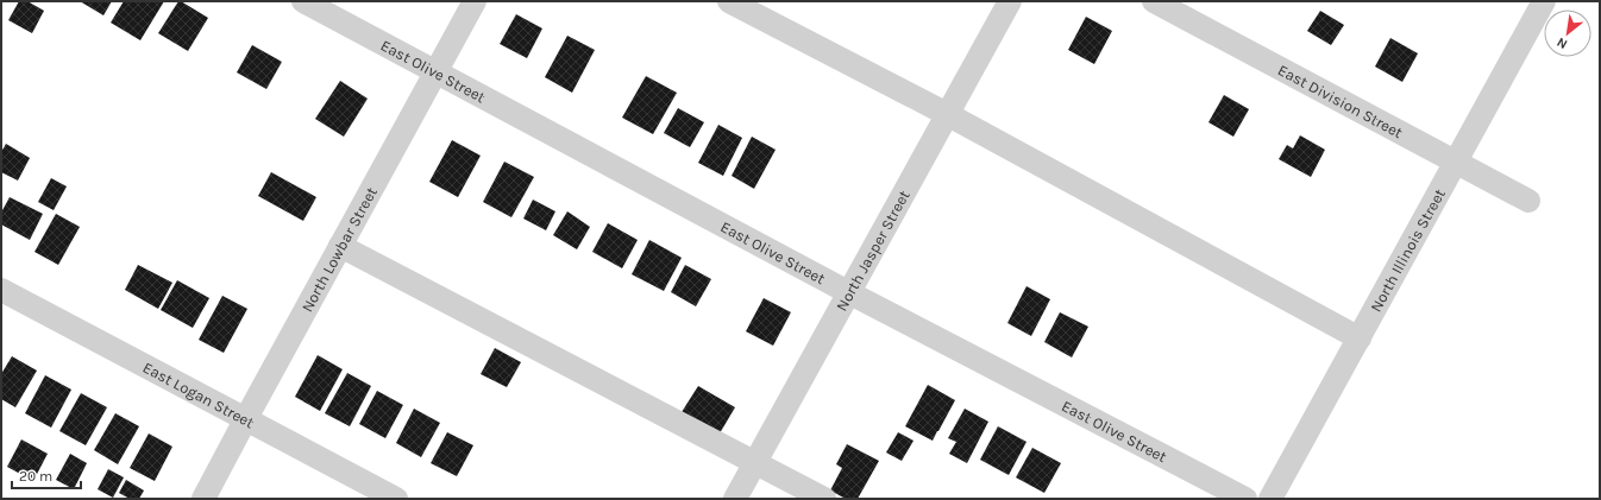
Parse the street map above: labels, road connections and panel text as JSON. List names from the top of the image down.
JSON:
{
  "streets": {
    "street": [
      "East Olive Street",
      "East Division Street",
      "North Lowbar Street",
      "North Jasper Street",
      "North Illinois Street",
      "East Logan Street"
    ]
  },
  "crossings": [
    ["East Olive Street", "North Lowbar Street"],
    ["East Olive Street", "North Jasper Street"],
    ["East Division Street", "North Illinois Street"],
    ["North Lowbar Street", "East Logan Street"]
  ],
  "scale_bar": "20 m",
  "north": "bottom left"
}
